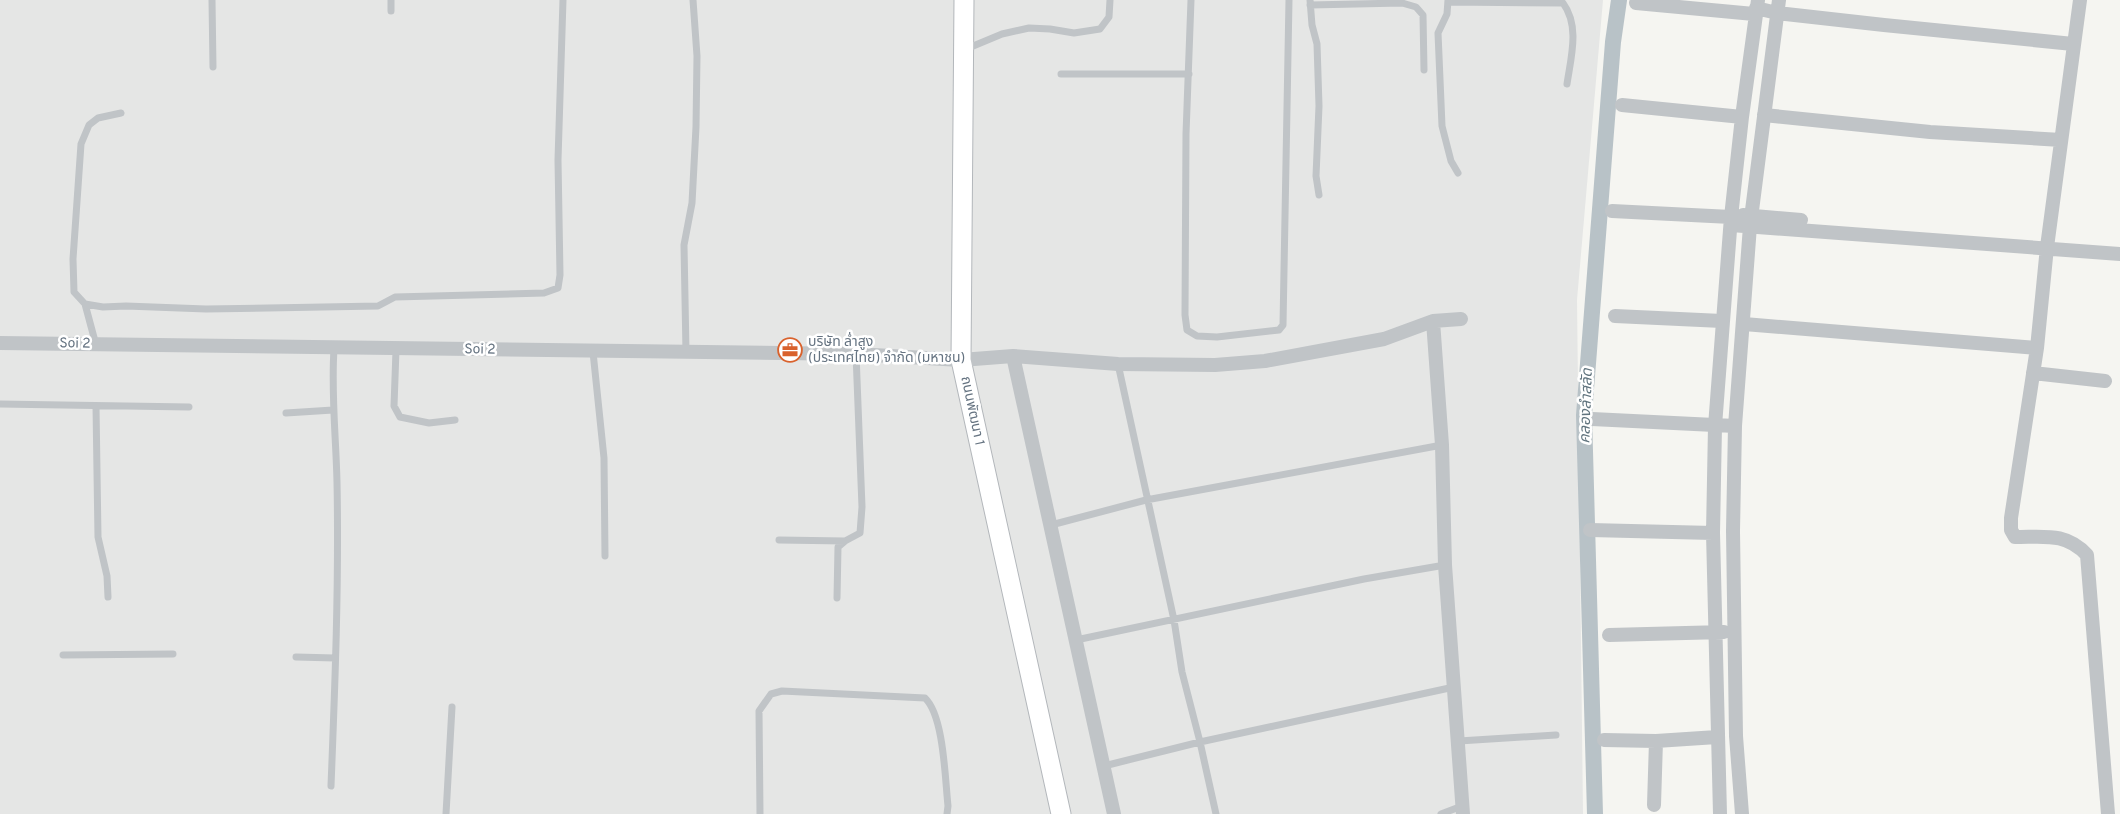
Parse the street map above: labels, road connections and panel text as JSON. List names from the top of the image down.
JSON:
{
  "streets": {
    "main road": ["ถนนพัฒนา 1"],
    "street": ["Soi 2"]
  },
  "crossings": [
    ["Soi 2", "ถนนพัฒนา 1"]
  ],
  "water": ["คลองลำสลัด"],
  "places": {
    "office": ["บริษัท ล่ำสูง (ประเทศไทย) จำกัด (มหาชน)"]
  }
}
